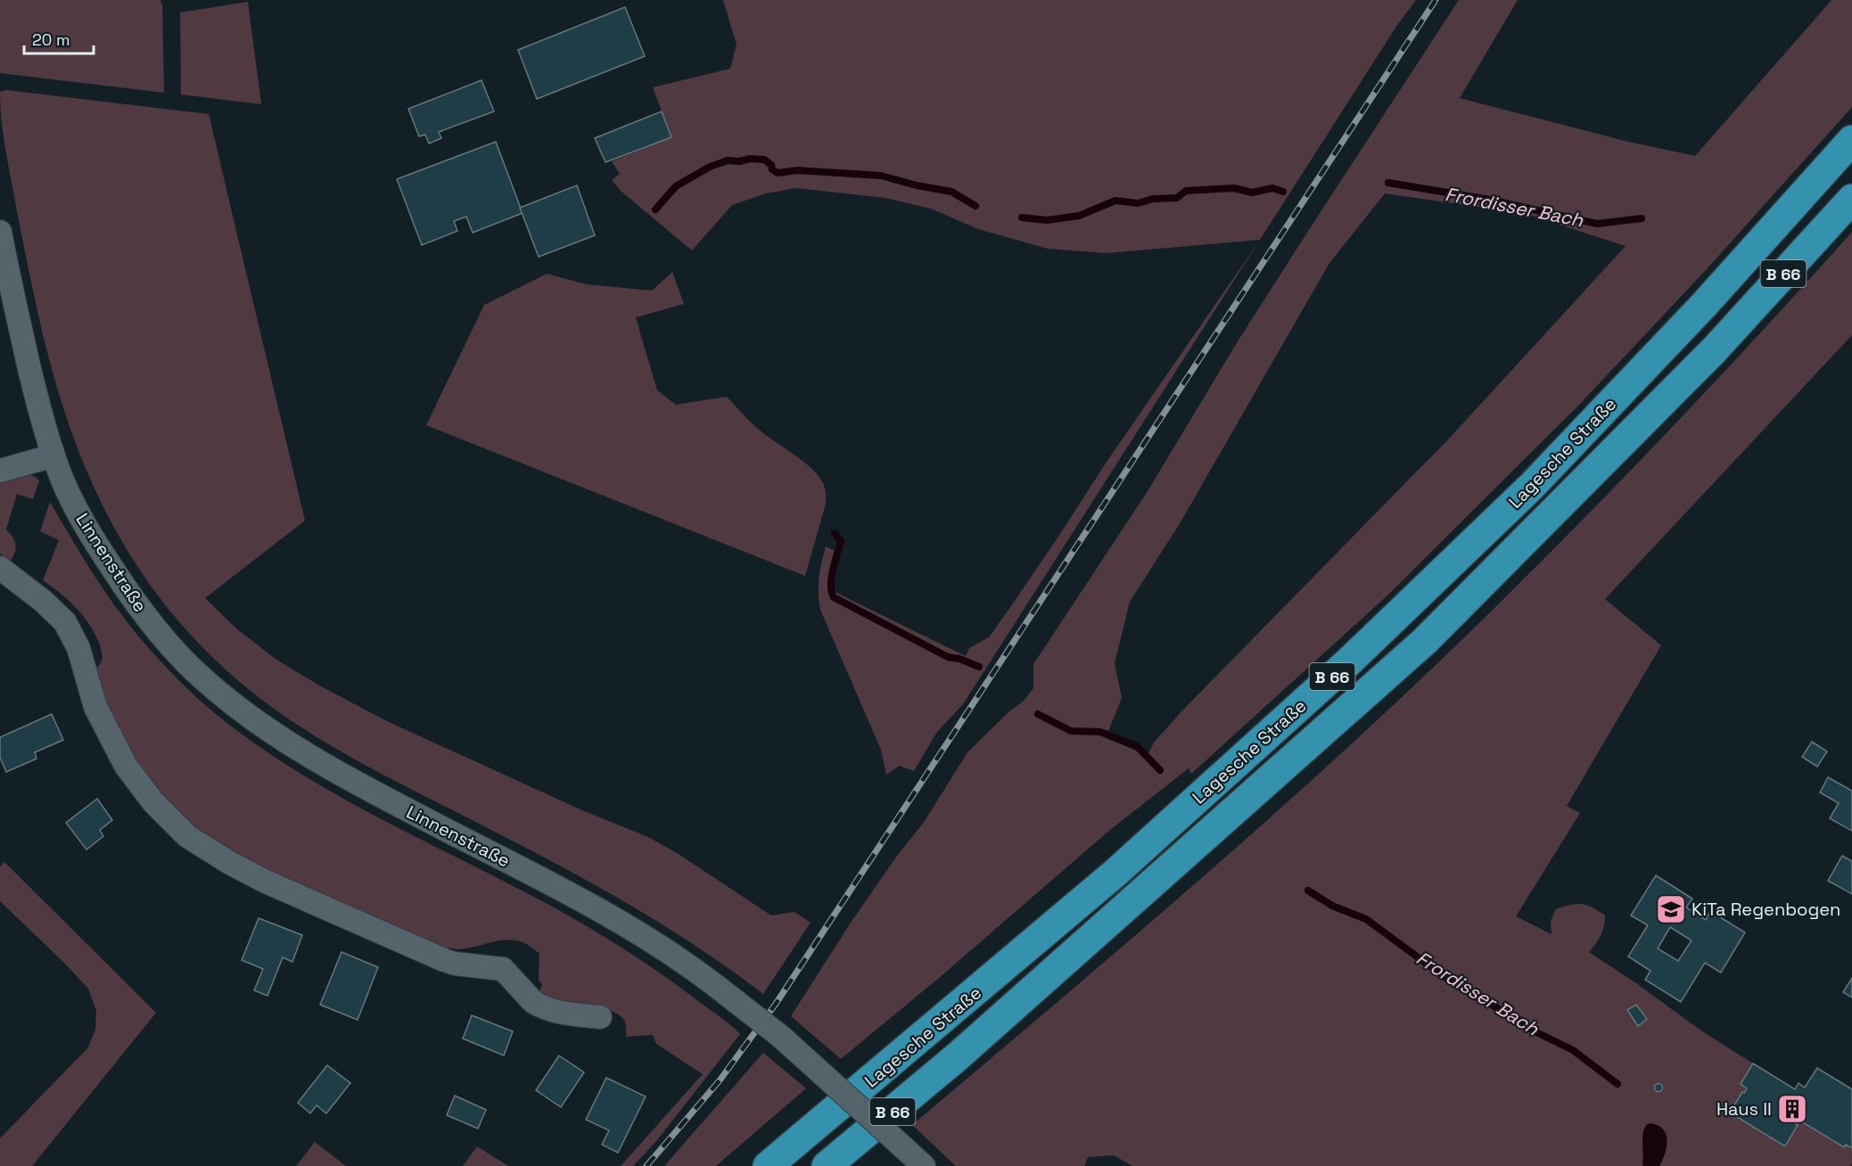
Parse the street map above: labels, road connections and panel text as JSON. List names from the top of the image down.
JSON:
{
  "streets": {
    "highway": ["B 66", "Lagesche Straße"],
    "street": ["Linnenstraße"]
  },
  "water": ["Frordisser Bach"],
  "places": {
    "school or university": ["KiTa Regenbogen"],
    "building": ["Haus II"]
  },
  "scale_bar": "20 m"
}
